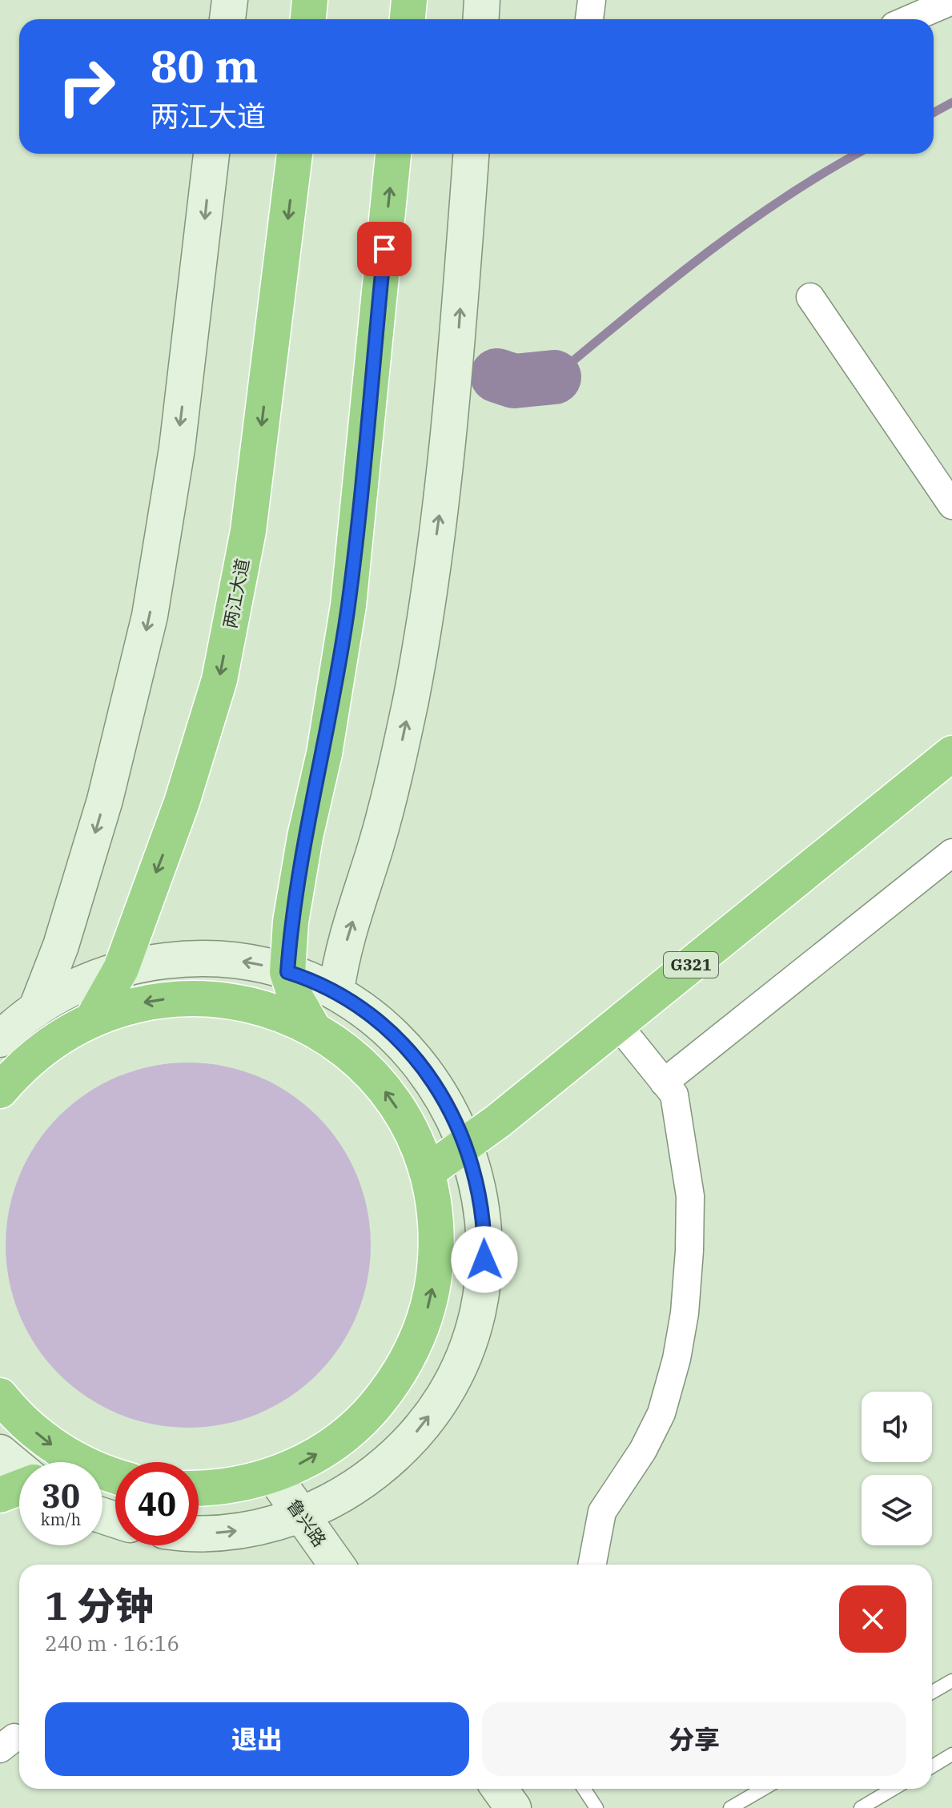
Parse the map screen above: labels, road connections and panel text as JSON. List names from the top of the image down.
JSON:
{
  "streets": {
    "highway": ["两江大道", "G321"],
    "street": ["鲁兴路"]
  },
  "page": {
    "turn": ["80 m", "两江大道"],
    "speed": "30 km/h",
    "limit": "40",
    "heading": ["1 分钟", "240 m · 16:16"],
    "buttons": ["退出", "分享"]
  }
}
